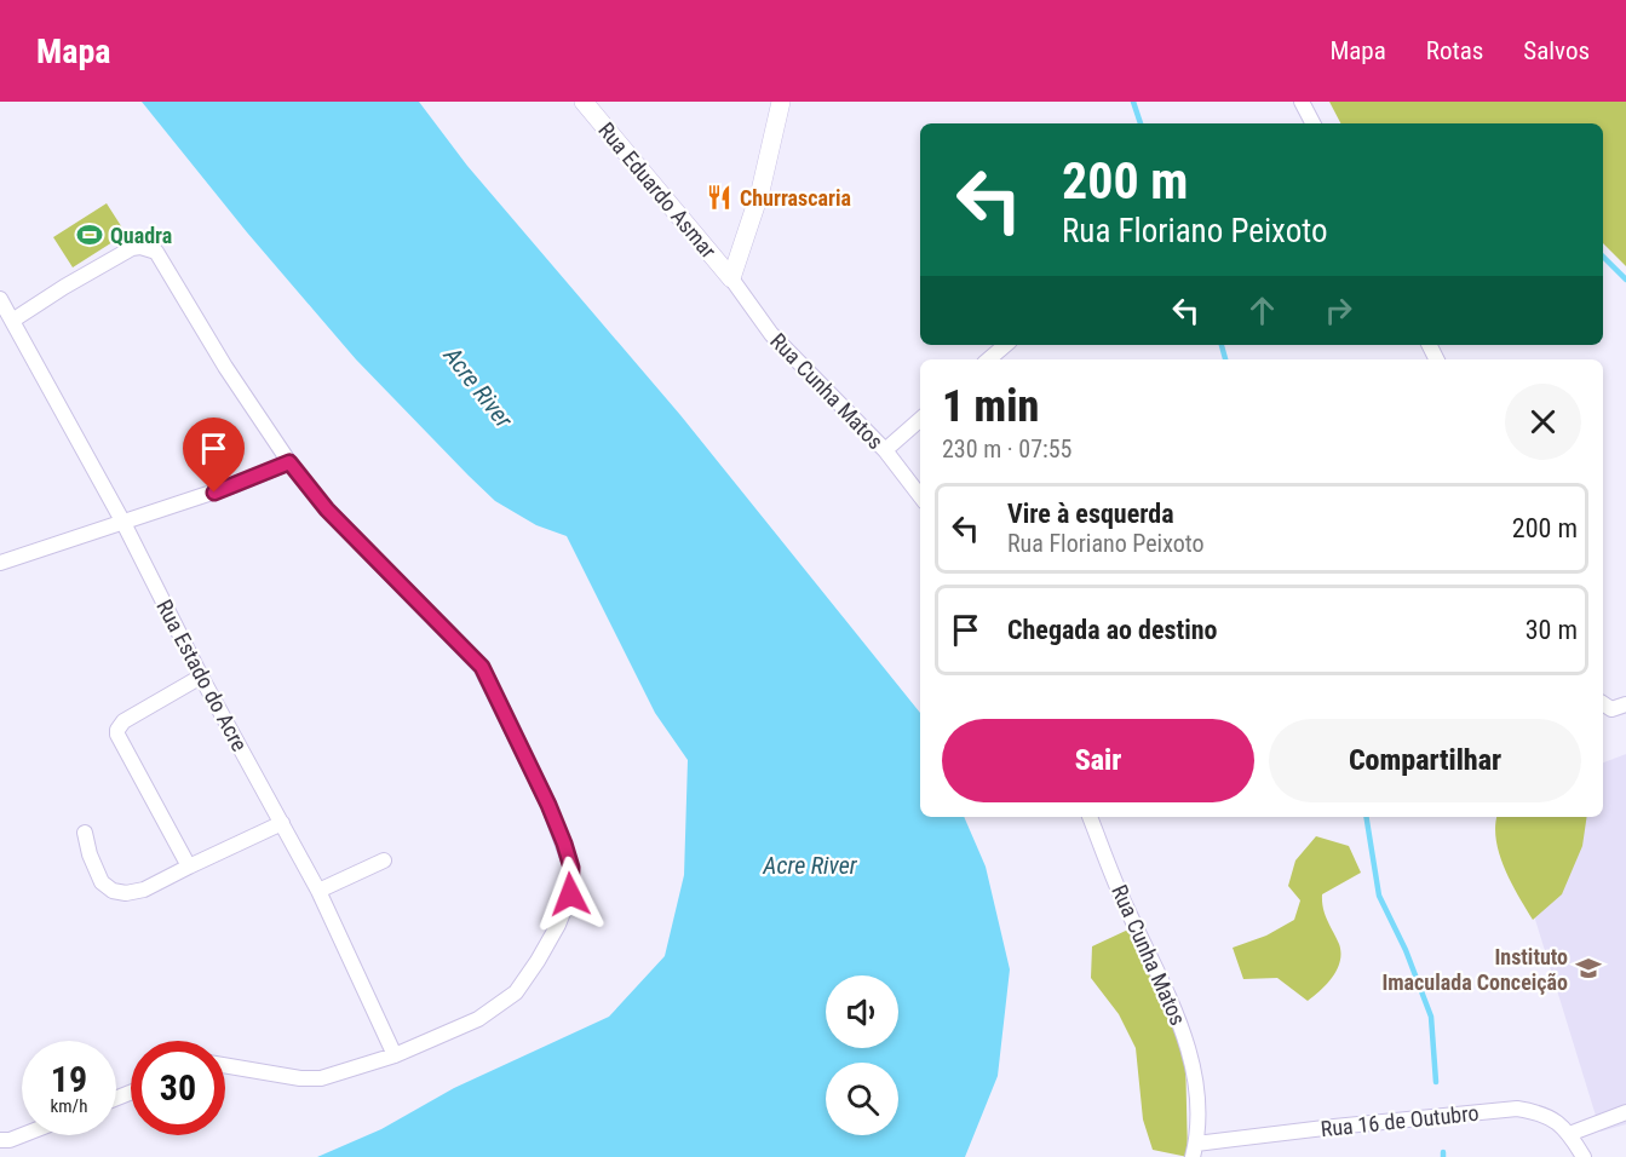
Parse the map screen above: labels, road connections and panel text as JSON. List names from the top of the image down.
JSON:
{
  "streets": {
    "street": [
      "Rua Eduardo Asmar",
      "Rua Cunha Matos",
      "Rua Estado do Acre",
      "Rua 16 de Outubro"
    ]
  },
  "crossings": [
    ["Rua Eduardo Asmar", "Rua Cunha Matos"],
    ["Rua Cunha Matos", "Rua 16 de Outubro"]
  ],
  "water": ["Acre River"],
  "places": {
    "restaurant": ["Churrascaria"],
    "sports": ["Quadra"],
    "school or university": ["Instituto Imaculada Conceição"]
  },
  "page": {
    "header": "Mapa",
    "nav": ["Mapa", "Rotas", "Salvos"],
    "turn": ["200 m", "Rua Floriano Peixoto"],
    "heading": ["1 min", "230 m · 07:55"],
    "list": [
      {
        "name": "Vire à esquerda",
        "note": "Rua Floriano Peixoto",
        "value": "200 m"
      },
      {
        "name": "Chegada ao destino",
        "value": "30 m"
      }
    ],
    "buttons": ["Sair", "Compartilhar"],
    "speed": "19 km/h",
    "limit": "30"
  }
}
